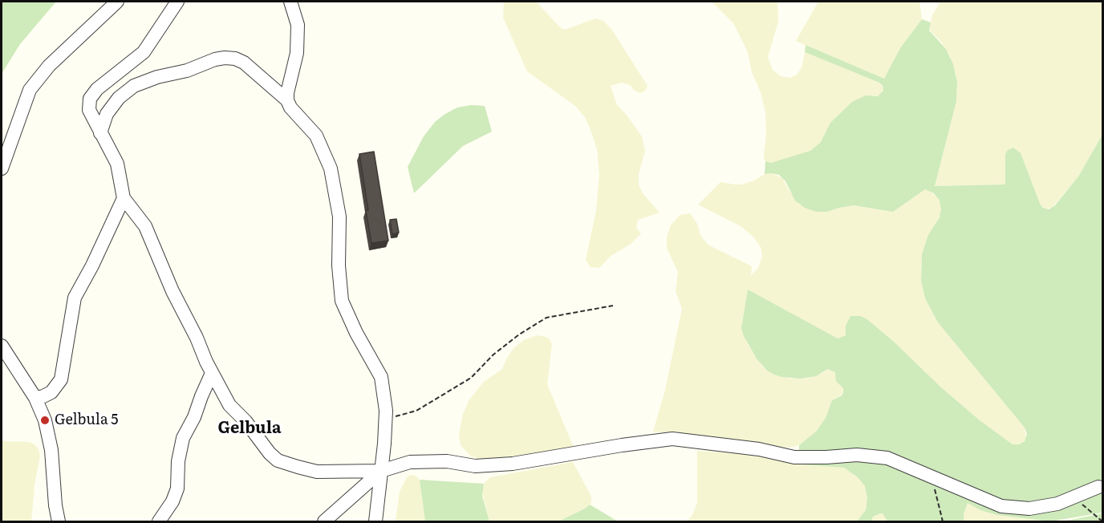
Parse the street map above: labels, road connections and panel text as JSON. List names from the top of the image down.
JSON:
{
  "districts": ["Gelbula"],
  "places": ["Gelbula 5"]
}
